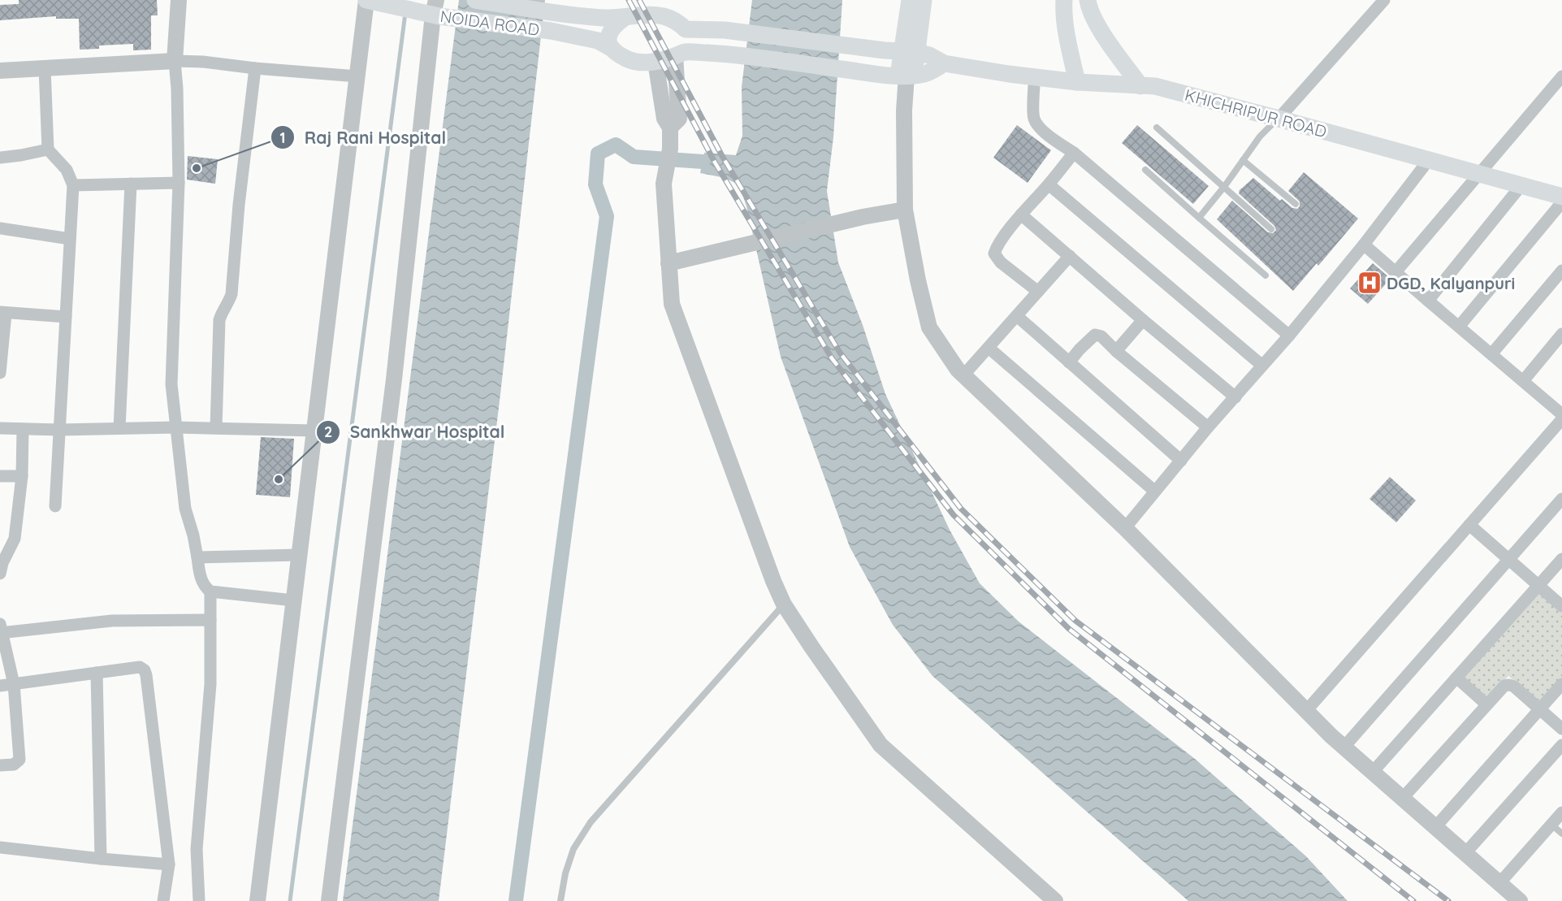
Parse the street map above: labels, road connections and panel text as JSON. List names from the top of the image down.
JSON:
{
  "streets": {
    "main road": ["NOIDA ROAD", "KHICHRIPUR ROAD"]
  },
  "crossings": [
    ["NOIDA ROAD", "KHICHRIPUR ROAD"]
  ],
  "places": {
    "other": ["Raj Rani Hospital", "Sankhwar Hospital"],
    "hospital": ["DGD, Kalyanpuri"]
  }
}
